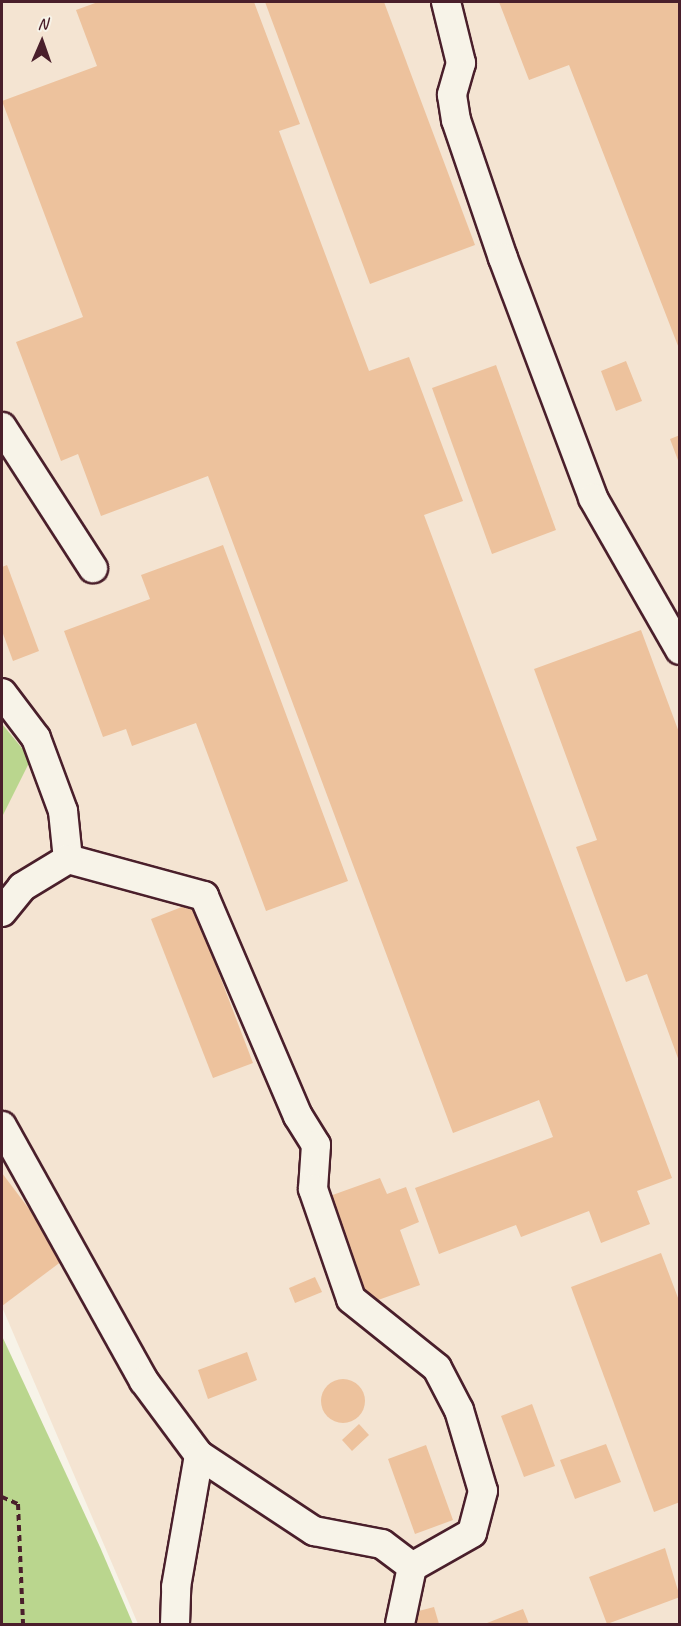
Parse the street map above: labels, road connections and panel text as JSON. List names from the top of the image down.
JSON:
{
  "north": "top"
}
